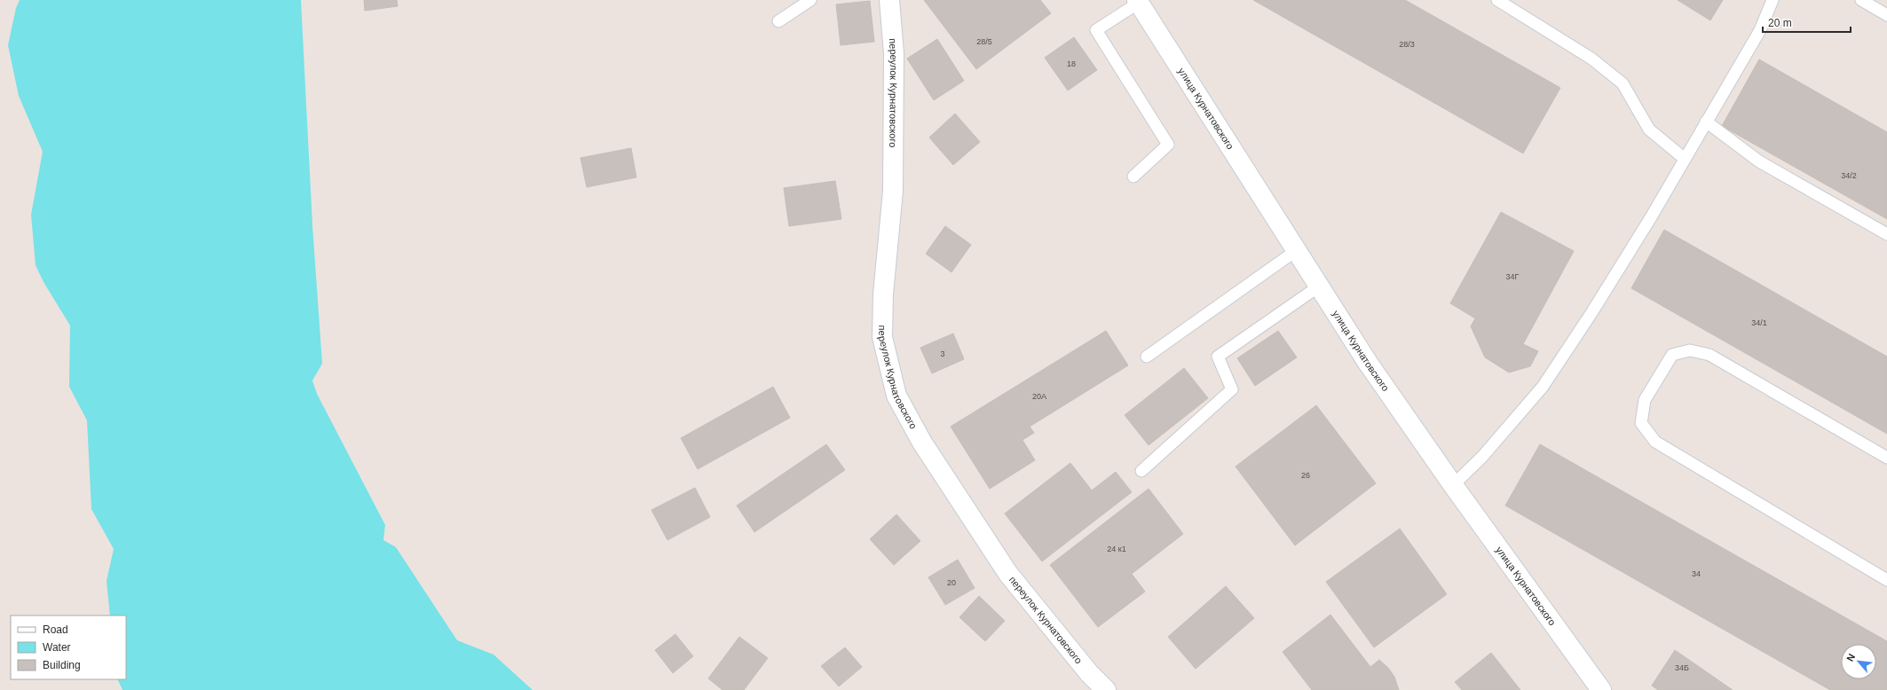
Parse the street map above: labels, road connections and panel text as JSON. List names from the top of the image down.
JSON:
{
  "streets": {
    "street": ["переулок Курнатовского", "улица Курнатовского"]
  },
  "house_numbers": [
    "28/5",
    "28/3",
    "18",
    "34/2",
    "34Г",
    "34/1",
    "3",
    "20А",
    "26",
    "24 к1",
    "34",
    "20",
    "34Б"
  ],
  "legend": ["Road", "Water", "Building"],
  "scale_bar": "20 m",
  "north": "top left"
}
